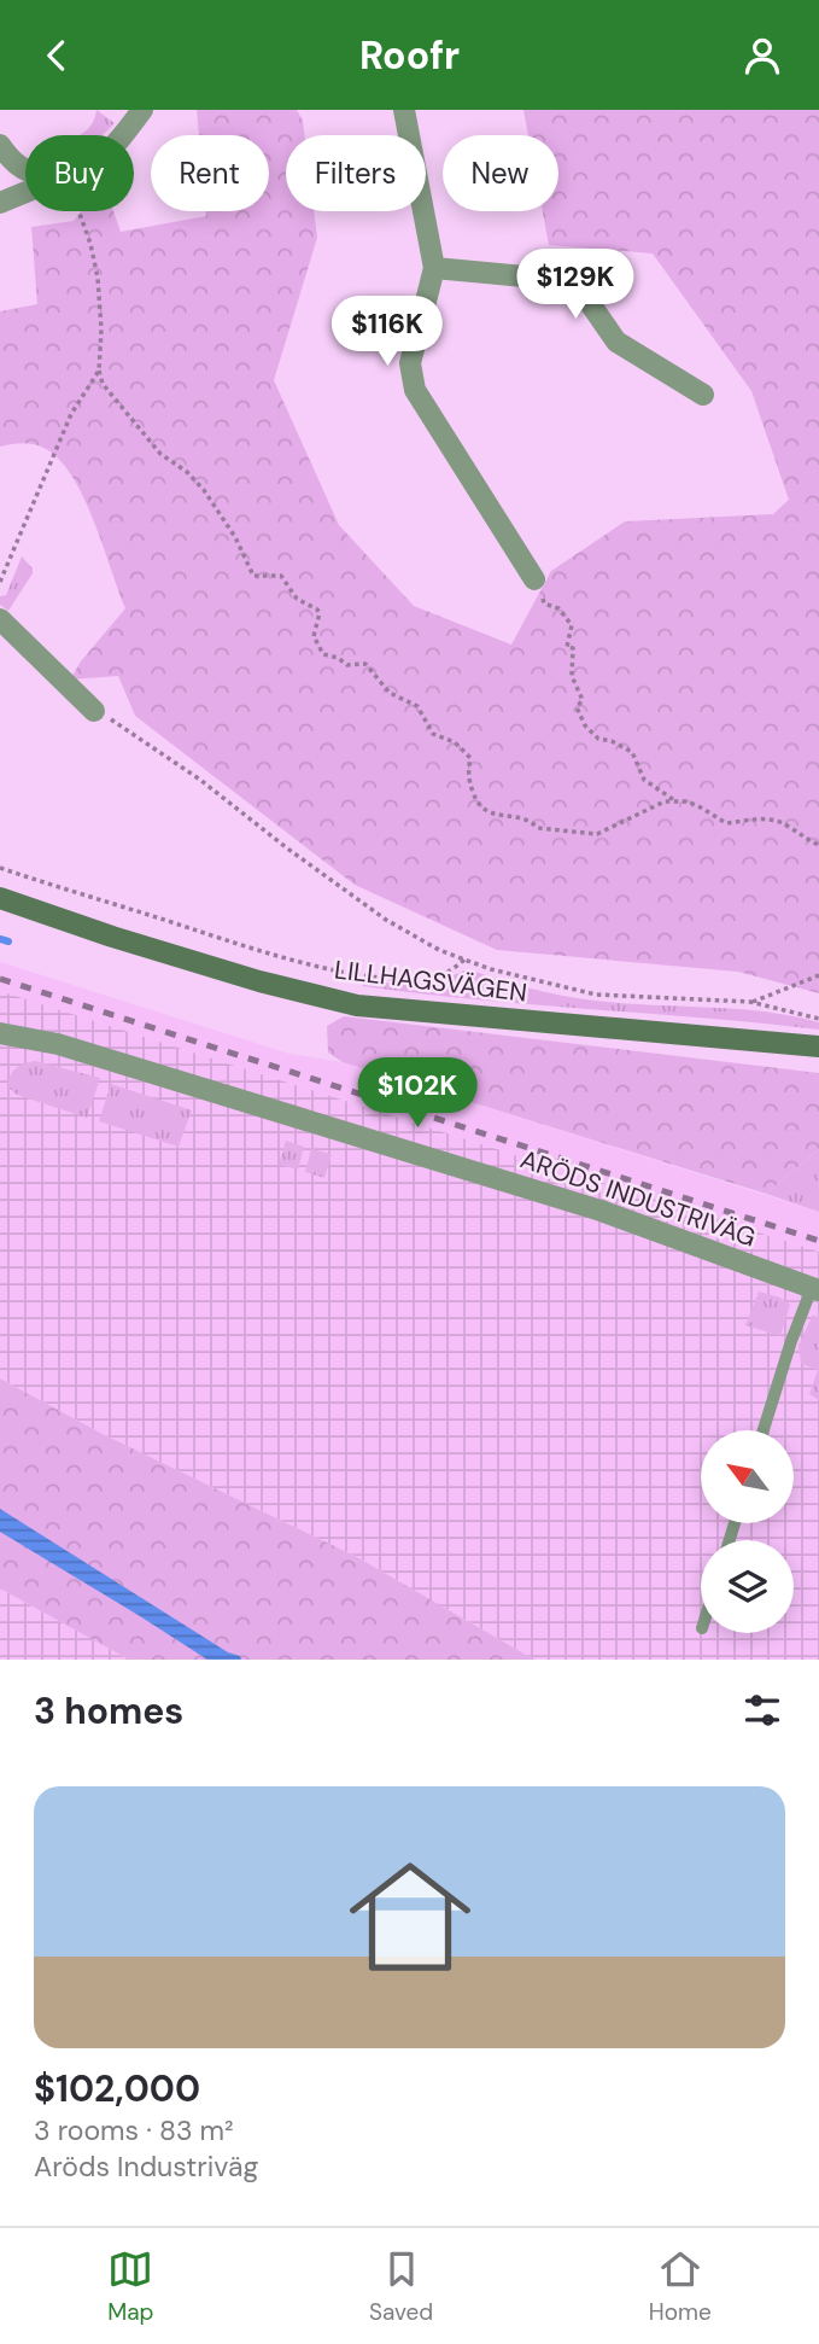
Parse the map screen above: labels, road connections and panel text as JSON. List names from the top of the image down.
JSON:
{
  "streets": {
    "street": ["LILLHAGSVÄGEN", "ARÖDS INDUSTRIVÄG"]
  },
  "north": "top left",
  "page": {
    "header": "Roofr",
    "chip": [
      "Buy",
      "Rent",
      "Filters",
      "New"
    ],
    "price": ["$129K", "$116K", "$102K"],
    "heading": "3 homes",
    "list": [
      {
        "name": "$102,000",
        "note": "3 rooms · 83 m² · Aröds Industriväg"
      }
    ],
    "tabs": ["Map", "Saved", "Home"]
  }
}
